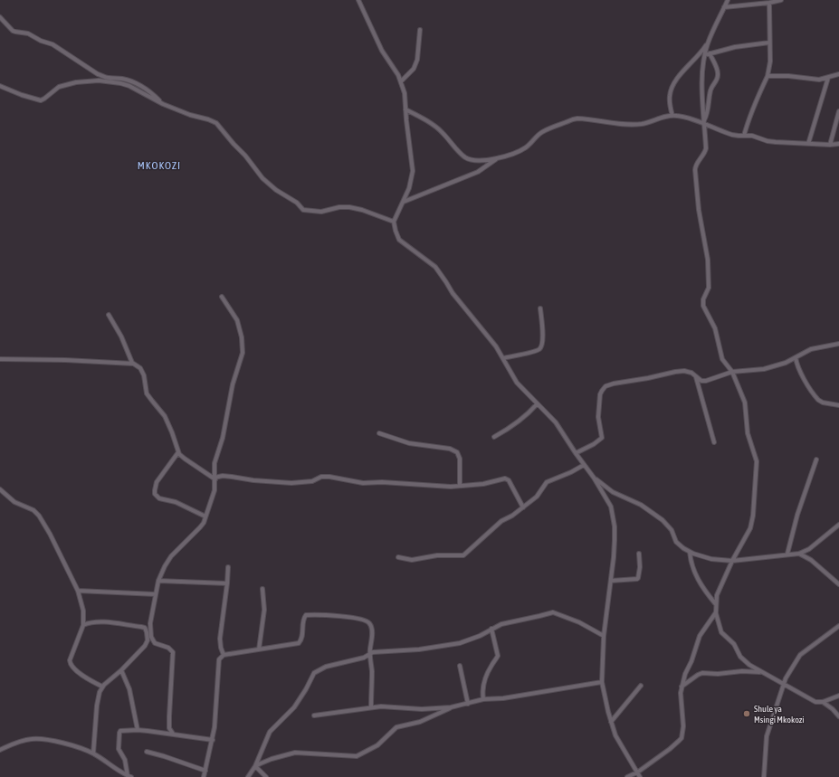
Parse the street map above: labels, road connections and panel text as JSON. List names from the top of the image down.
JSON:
{
  "districts": ["MKOKOZI"],
  "places": ["Shule ya Msingi Mkokozi"]
}
